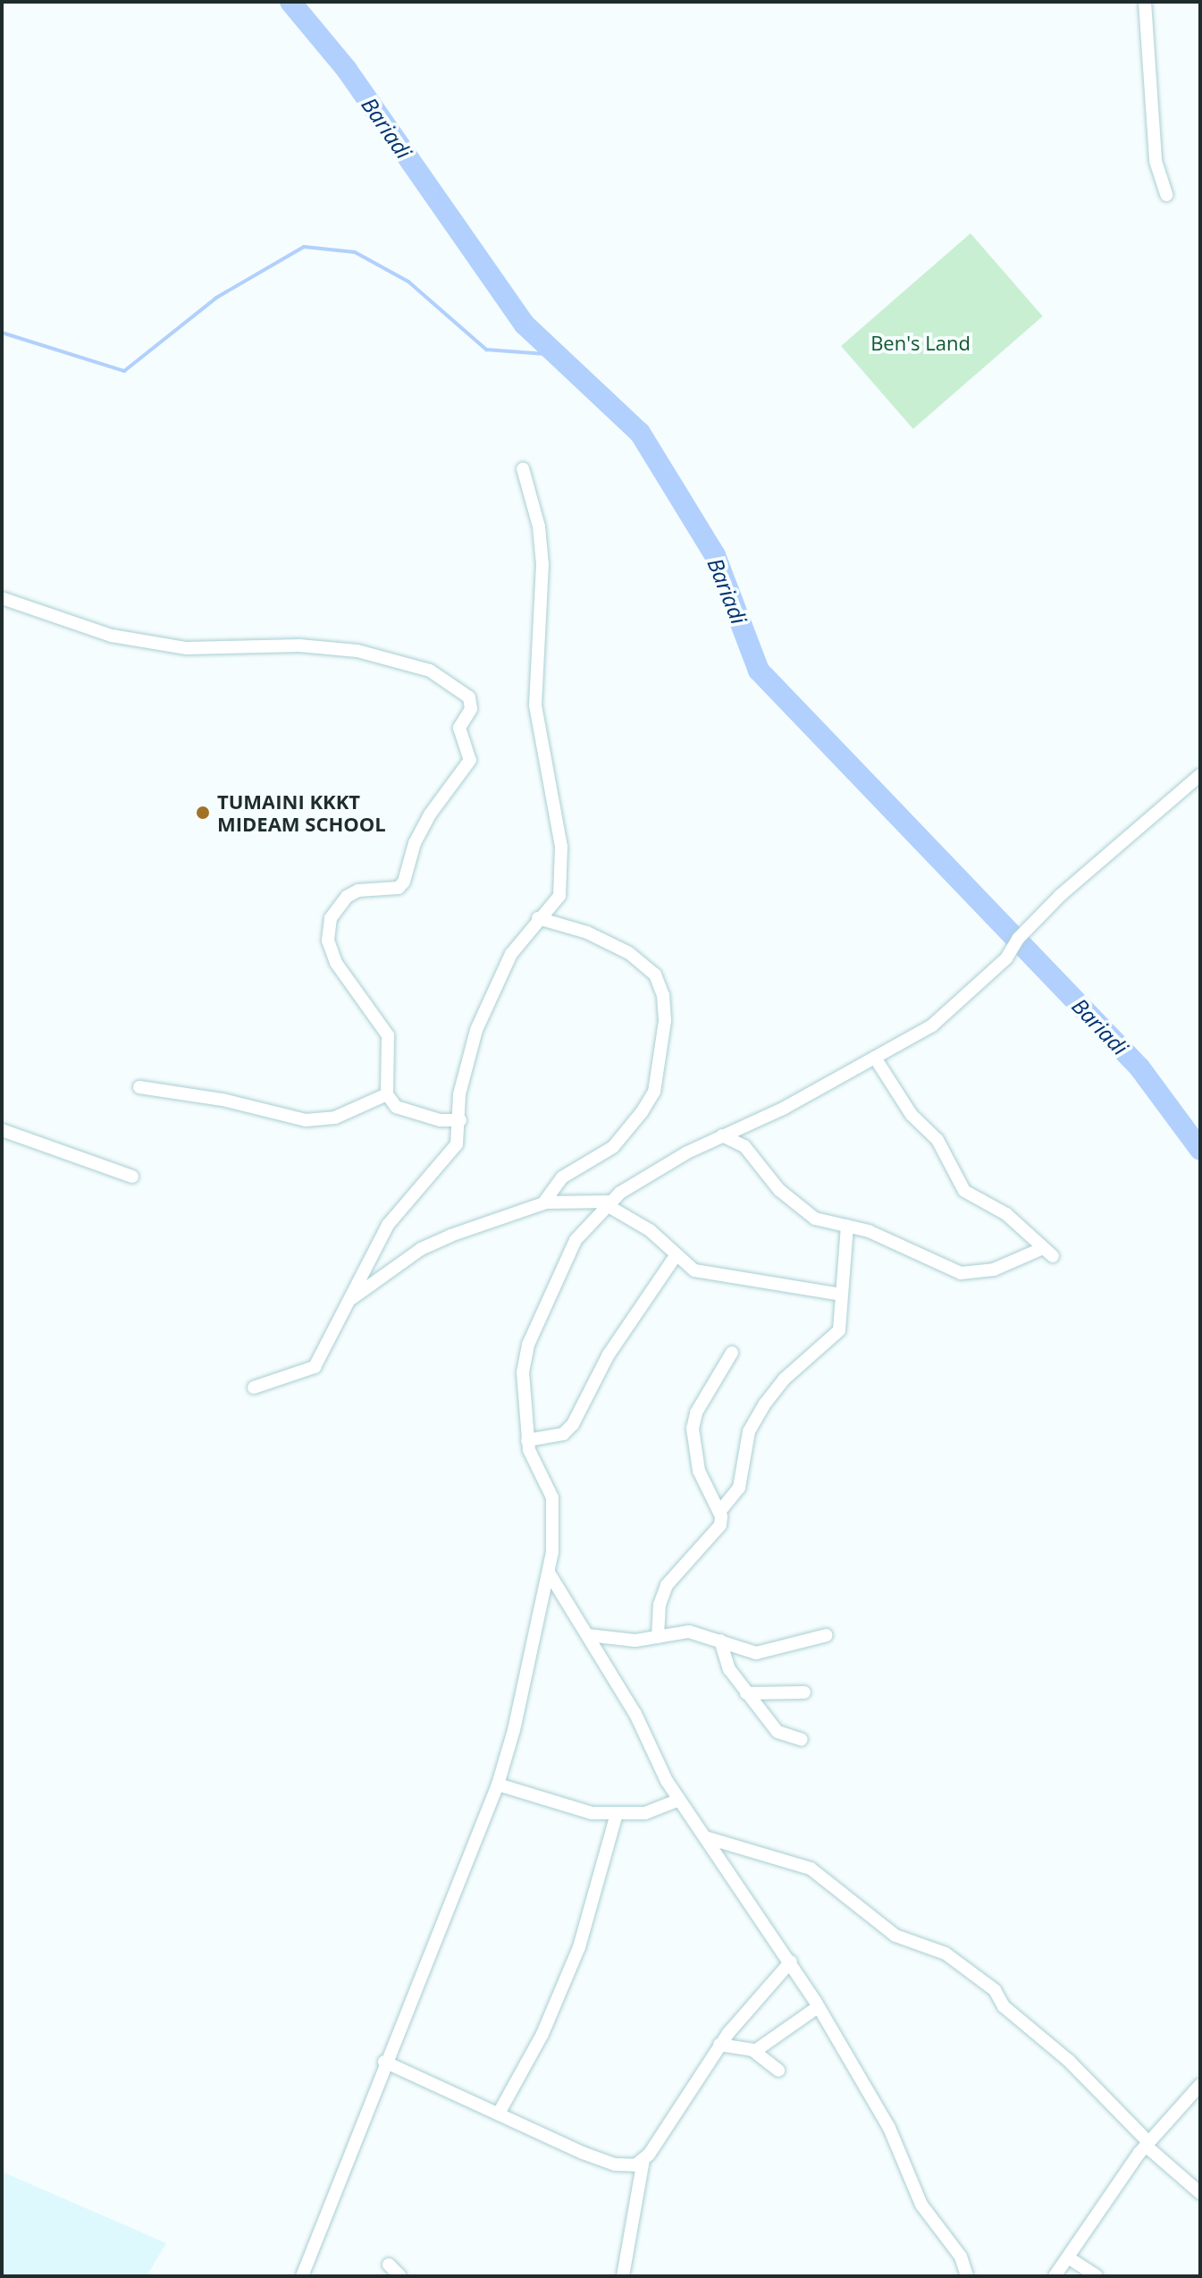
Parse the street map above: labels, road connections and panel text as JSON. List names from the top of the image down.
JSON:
{
  "water": ["Bariadi"],
  "parks": ["Ben's Land"],
  "places": ["TUMAINI KKKT MIDEAM SCHOOL"]
}
